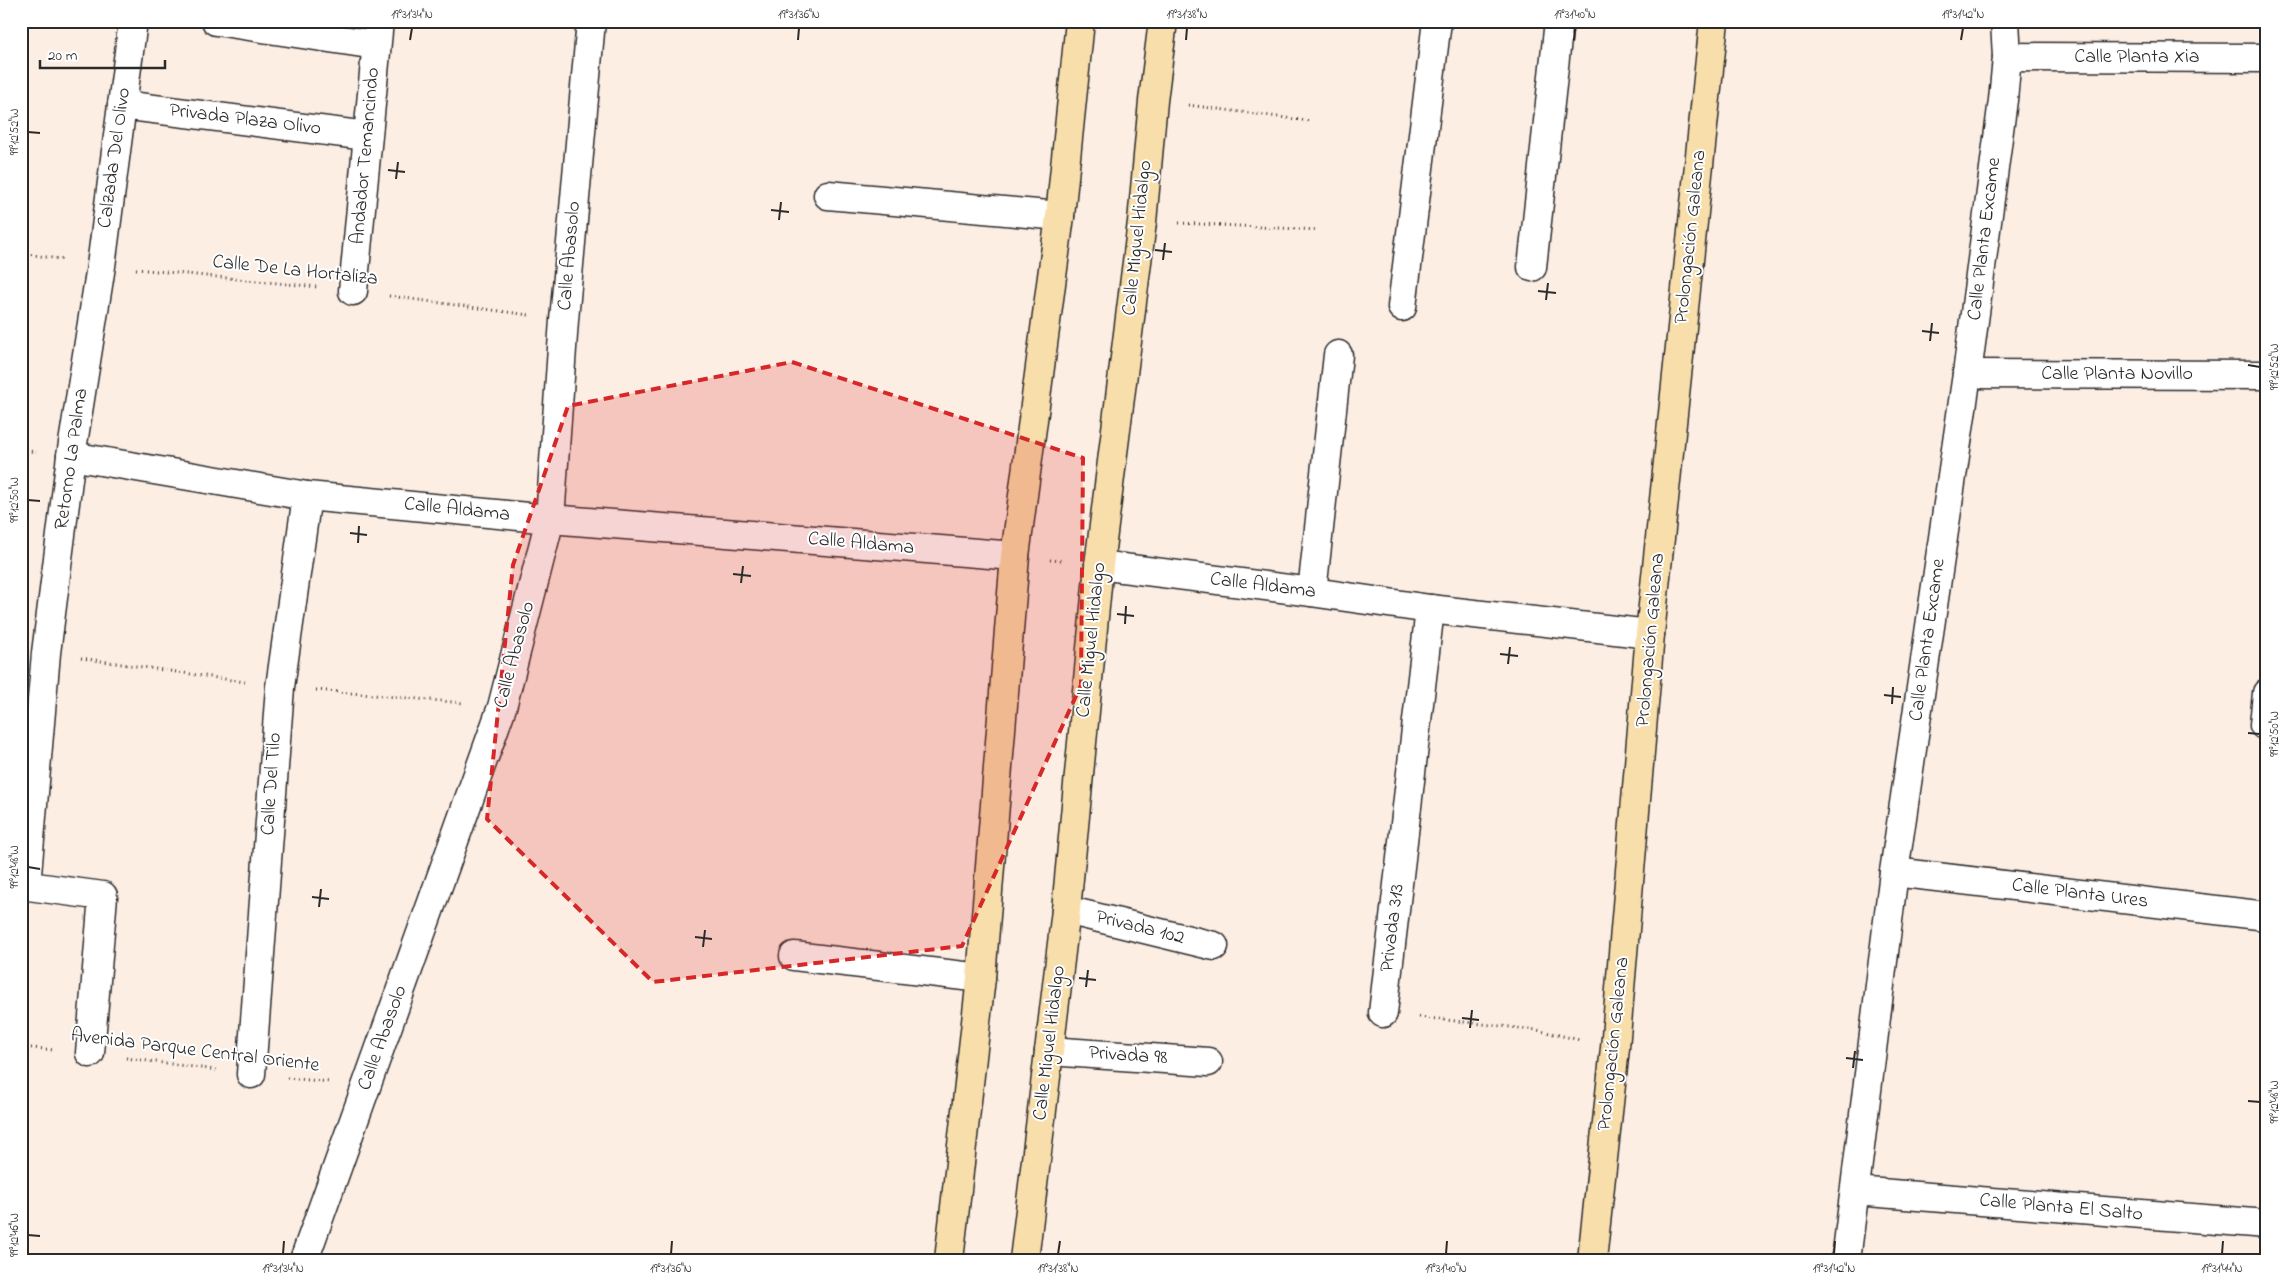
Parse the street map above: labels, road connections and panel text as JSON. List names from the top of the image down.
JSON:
{
  "streets": {
    "main road": ["Prolongación Galeana", "Calle Miguel Hidalgo"],
    "street": [
      "Calle Planta Xia",
      "Privada Plaza Olivo",
      "Andador Temancindo",
      "Calzada Del Olivo",
      "Calle Planta Excame",
      "Calle Abasolo",
      "Calle Planta Novillo",
      "Retorno La Palma",
      "Calle Aldama",
      "Calle Del Tilo",
      "Calle Planta Ures",
      "Privada 102",
      "Privada 313",
      "Privada 98",
      "Calle Planta El Salto"
    ],
    "path": ["Calle De La Hortaliza", "Avenida Parque Central Oriente"]
  },
  "crossings": [
    ["Calle Planta Xia", "Calle Planta Excame"],
    ["Privada Plaza Olivo", "Andador Temancindo"],
    ["Privada Plaza Olivo", "Calzada Del Olivo"],
    ["Andador Temancindo", "Calle De La Hortaliza"],
    ["Calzada Del Olivo", "Calle De La Hortaliza"],
    ["Calzada Del Olivo", "Retorno La Palma"],
    ["Prolongación Galeana", "Calle Aldama"],
    ["Calle Miguel Hidalgo", "Calle Aldama"],
    ["Calle Miguel Hidalgo", "Privada 102"],
    ["Calle Miguel Hidalgo", "Privada 98"],
    ["Calle Planta Excame", "Calle Planta Novillo"],
    ["Calle Planta Excame", "Calle Planta Ures"],
    ["Calle Planta Excame", "Calle Planta El Salto"],
    ["Calle Abasolo", "Calle De La Hortaliza"],
    ["Calle Abasolo", "Calle Aldama"],
    ["Calle Abasolo", "Avenida Parque Central Oriente"],
    ["Calle De La Hortaliza", "Retorno La Palma"],
    ["Retorno La Palma", "Calle Aldama"],
    ["Calle Aldama", "Calle Del Tilo"],
    ["Calle Aldama", "Privada 313"],
    ["Calle Del Tilo", "Avenida Parque Central Oriente"]
  ],
  "scale_bar": "20 m",
  "coordinates": [
    "19°31'34\"N",
    "19°31'36\"N",
    "19°31'38\"N",
    "19°31'40\"N",
    "19°31'42\"N",
    "99°12'52\"W",
    "99°12'50\"W",
    "99°12'48\"W",
    "99°12'46\"W",
    "19°31'44\"N"
  ]
}
